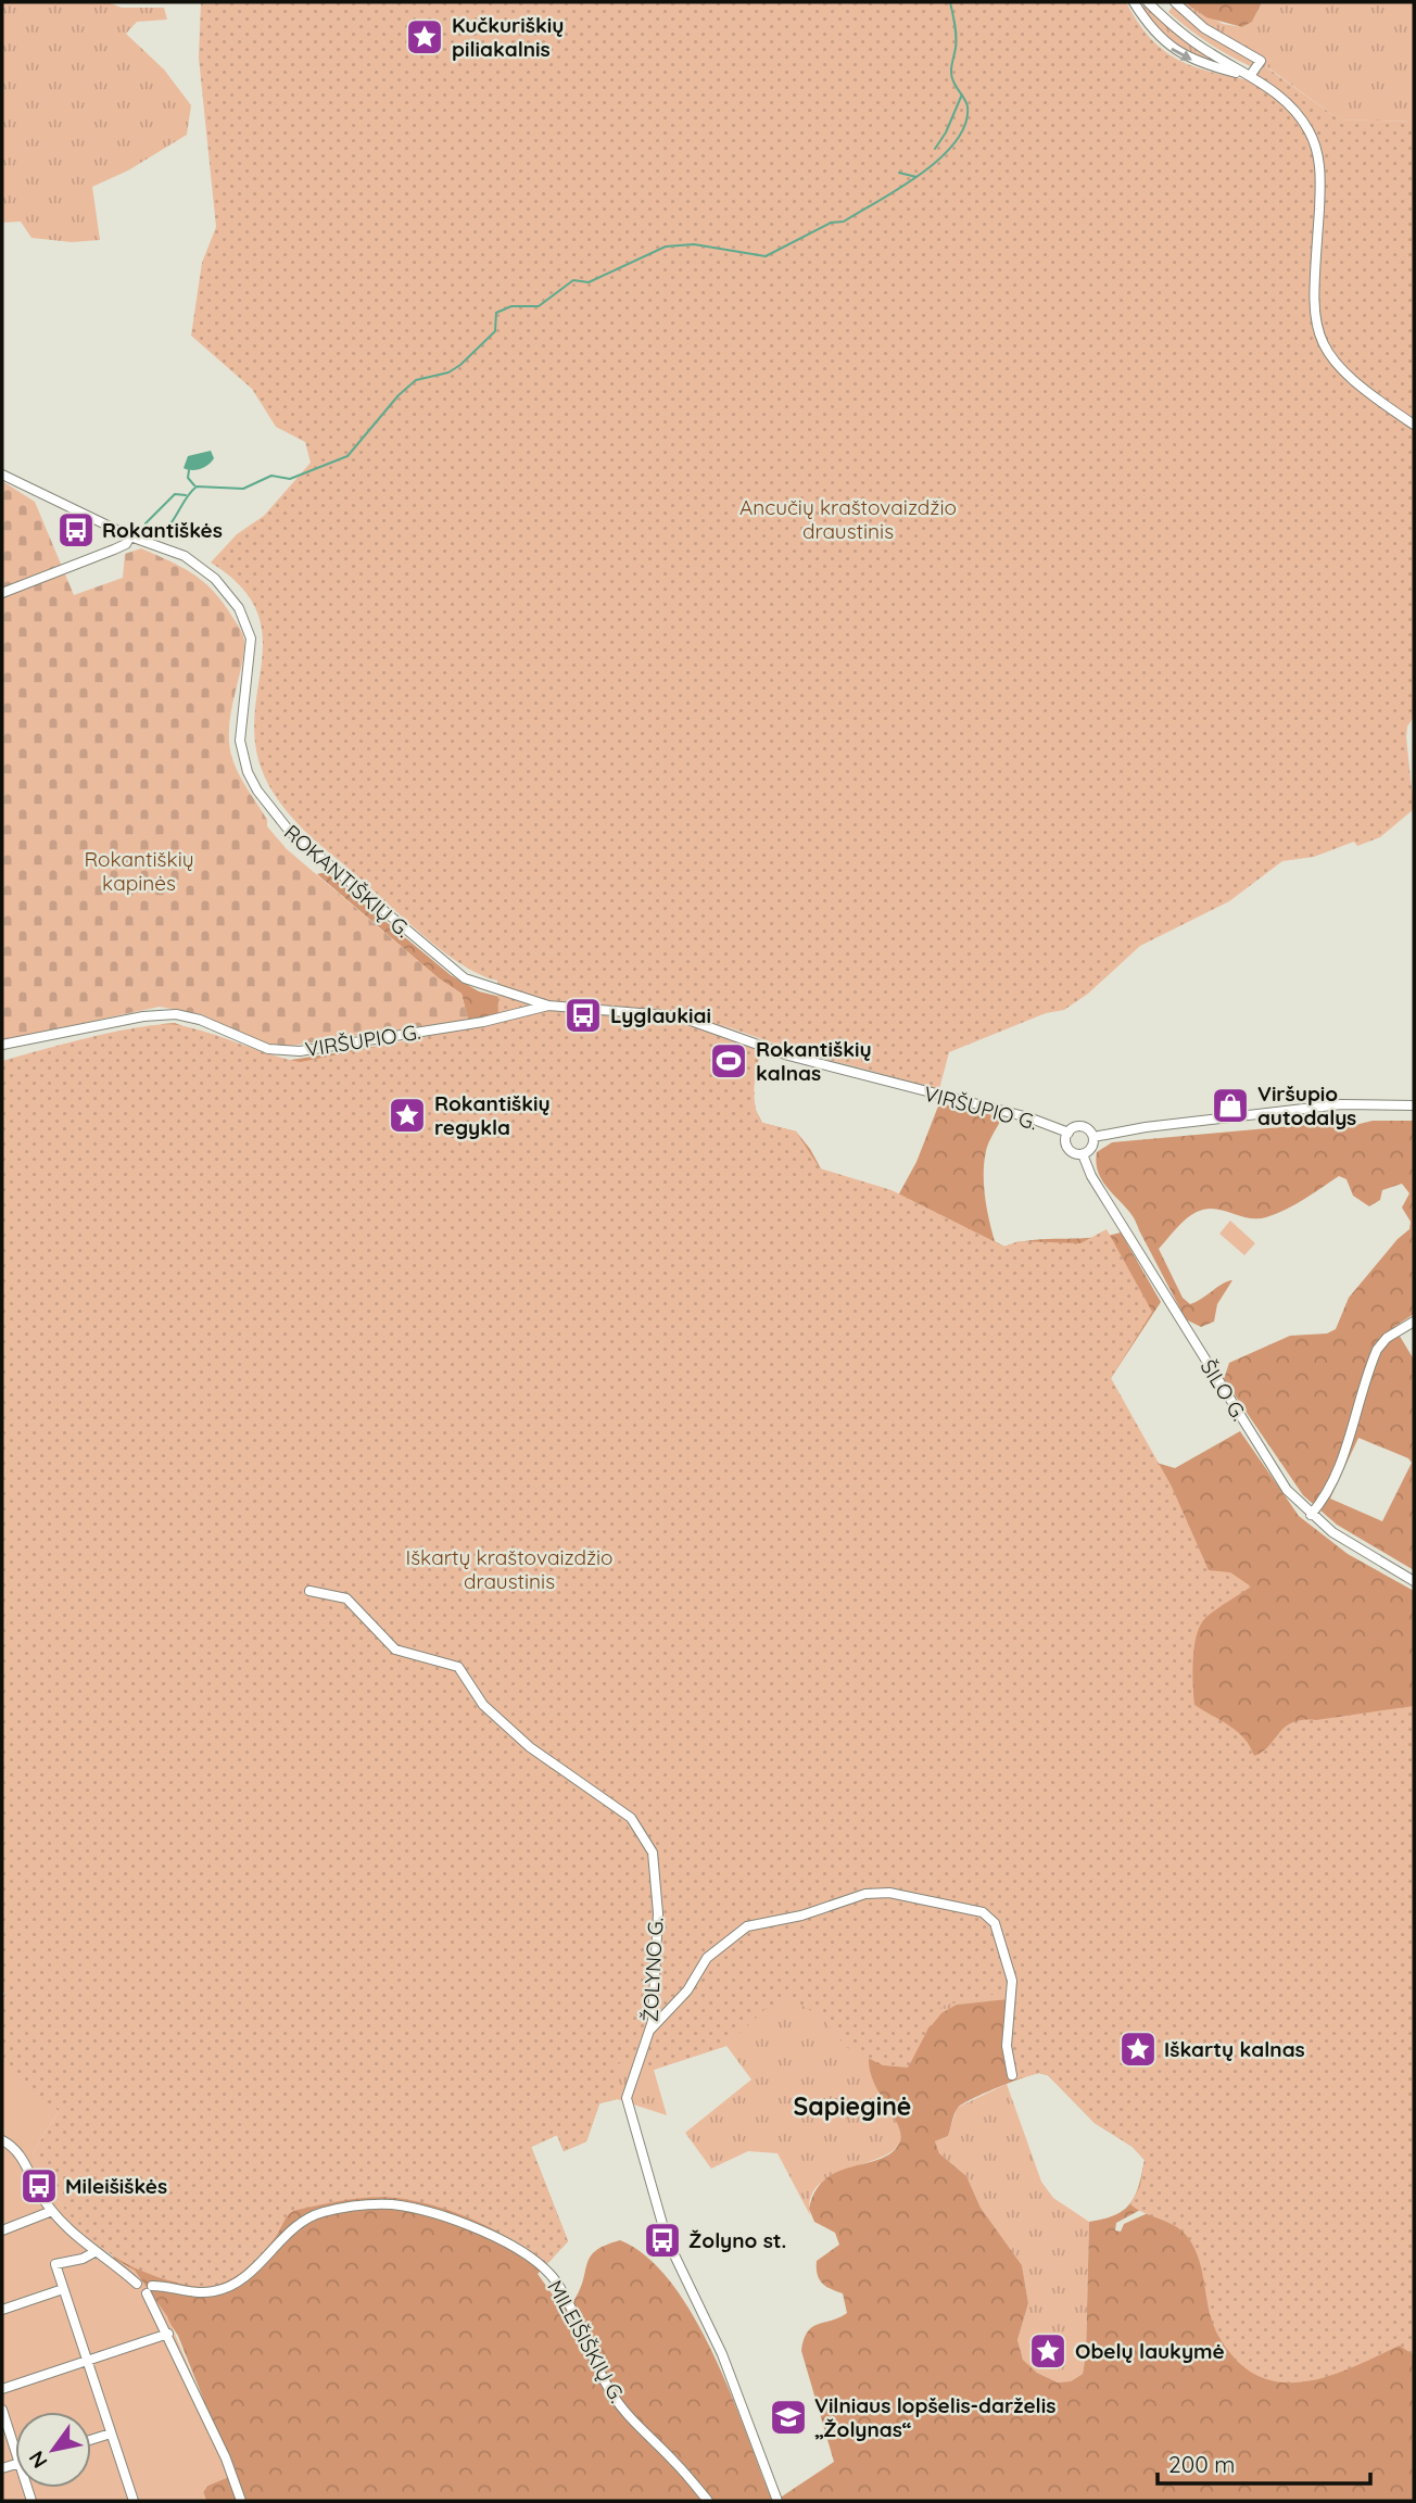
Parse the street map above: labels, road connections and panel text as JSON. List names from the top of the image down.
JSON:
{
  "streets": {
    "street": [
      "ROKANTIŠKIŲ G.",
      "VIRŠUPIO G.",
      "ŠILO G.",
      "ŽOLYNO G.",
      "MILEIŠIŠKIŲ G."
    ]
  },
  "crossings": [
    ["ROKANTIŠKIŲ G.", "VIRŠUPIO G."],
    ["VIRŠUPIO G.", "ŠILO G."]
  ],
  "districts": ["Sapieginė"],
  "parks": ["Ancučių kraštovaizdžio draustinis", "Rokantiškių kapinės", "Iškartų kraštovaizdžio draustinis"],
  "places": {
    "place": [
      "Kučkuriškių piliakalnis",
      "Rokantiškių regykla",
      "Iškartų kalnas",
      "Obelų laukymė"
    ],
    "bus stop": [
      "Rokantiškės",
      "Lyglaukiai",
      "Mileišiškės",
      "Žolyno st."
    ],
    "sports": ["Rokantiškių kalnas"],
    "shop": ["Viršupio autodalys"],
    "school or university": ["Vilniaus lopšelis-darželis „Žolynas“"]
  },
  "scale_bar": "200 m",
  "north": "bottom left"
}
